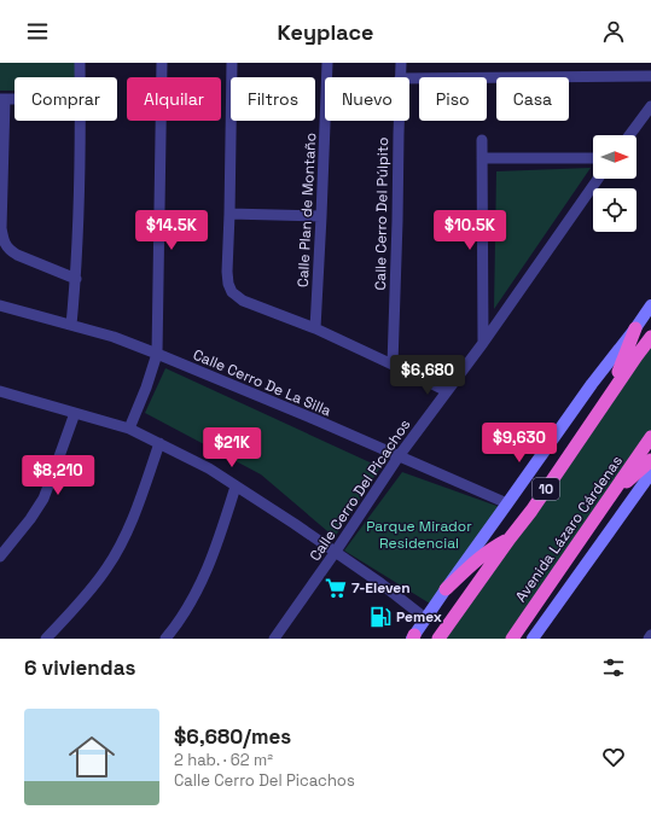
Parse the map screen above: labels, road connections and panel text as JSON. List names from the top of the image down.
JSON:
{
  "streets": {
    "highway": ["10", "Avenida Lázaro Cárdenas"],
    "street": [
      "Calle Plan de Montaño",
      "Calle Cerro Del Púlpito",
      "Calle Cerro De La Silla",
      "Calle Cerro Del Picachos"
    ]
  },
  "crossings": [
    ["Calle Cerro De La Silla", "Calle Cerro Del Picachos"]
  ],
  "parks": ["Parque Mirador Residencial"],
  "places": {
    "supermarket": ["7-Eleven"],
    "fuel station": ["Pemex"]
  },
  "north": "right",
  "page": {
    "header": "Keyplace",
    "chip": [
      "Comprar",
      "Alquilar",
      "Filtros",
      "Nuevo",
      "Piso",
      "Casa"
    ],
    "price": [
      "$14.5K",
      "$10.5K",
      "$6,680",
      "$9,630",
      "$21K",
      "$8,210"
    ],
    "heading": "6 viviendas",
    "list": [
      {
        "name": "$6,680/mes",
        "note": "2 hab. · 62 m² · Calle Cerro Del Picachos"
      }
    ]
  }
}
